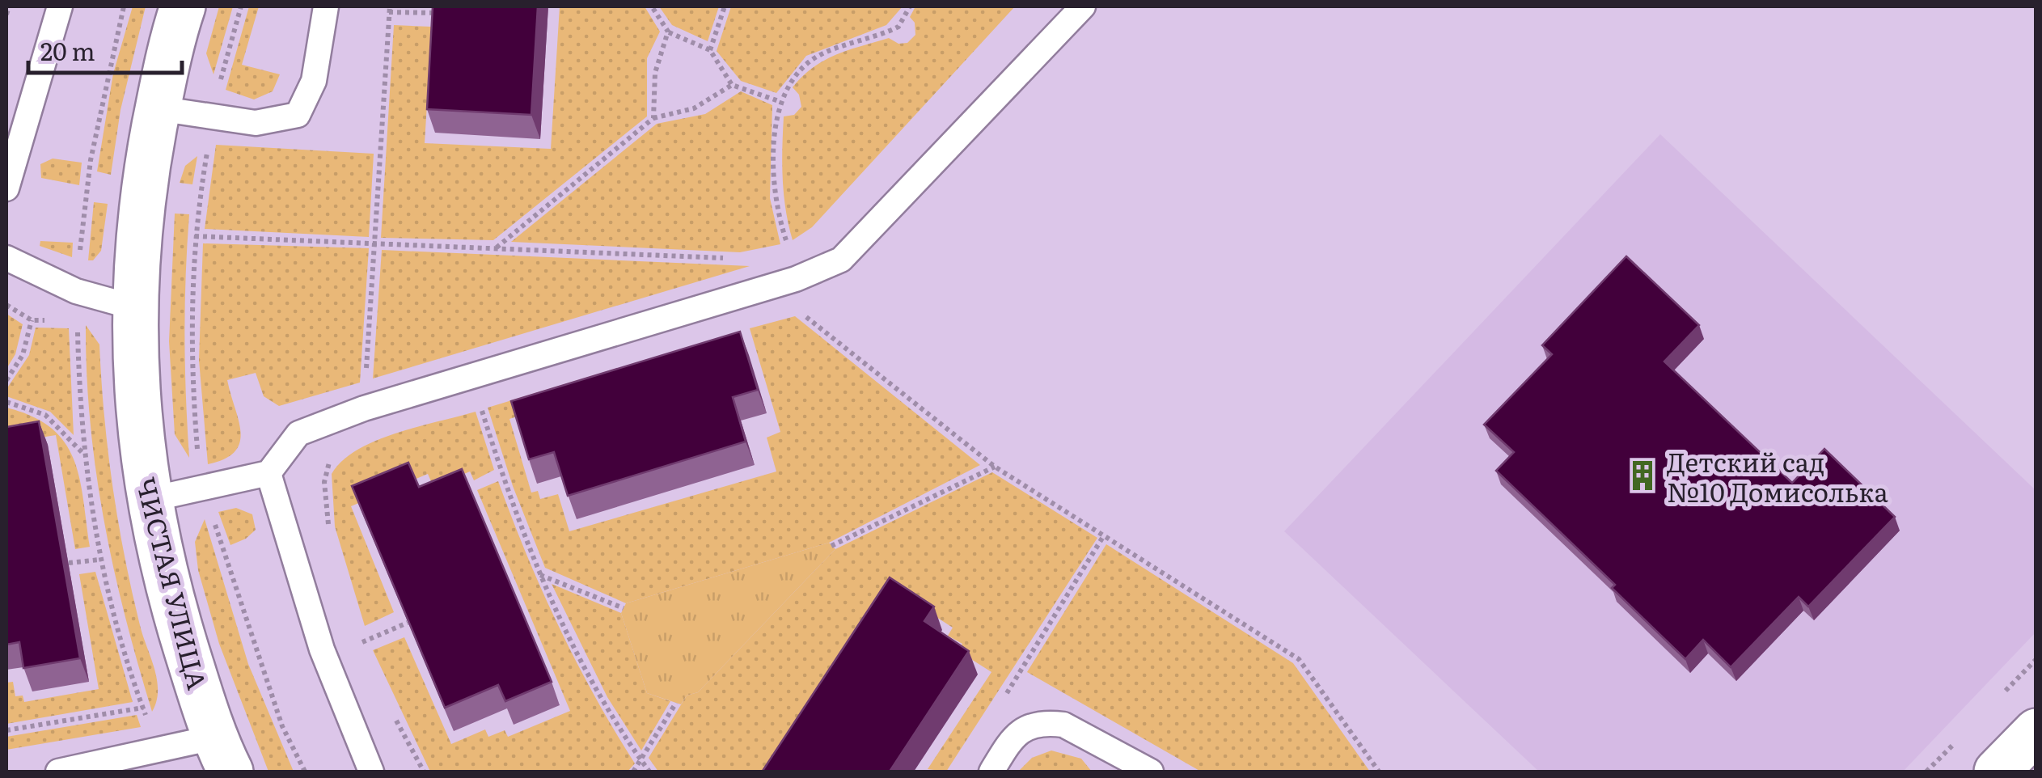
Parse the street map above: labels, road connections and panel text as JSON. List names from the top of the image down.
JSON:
{
  "streets": {
    "street": ["ЧИСТАЯ УЛИЦА"]
  },
  "places": {
    "building": ["Детский сад №10 Домисолька"]
  },
  "scale_bar": "20 m"
}
